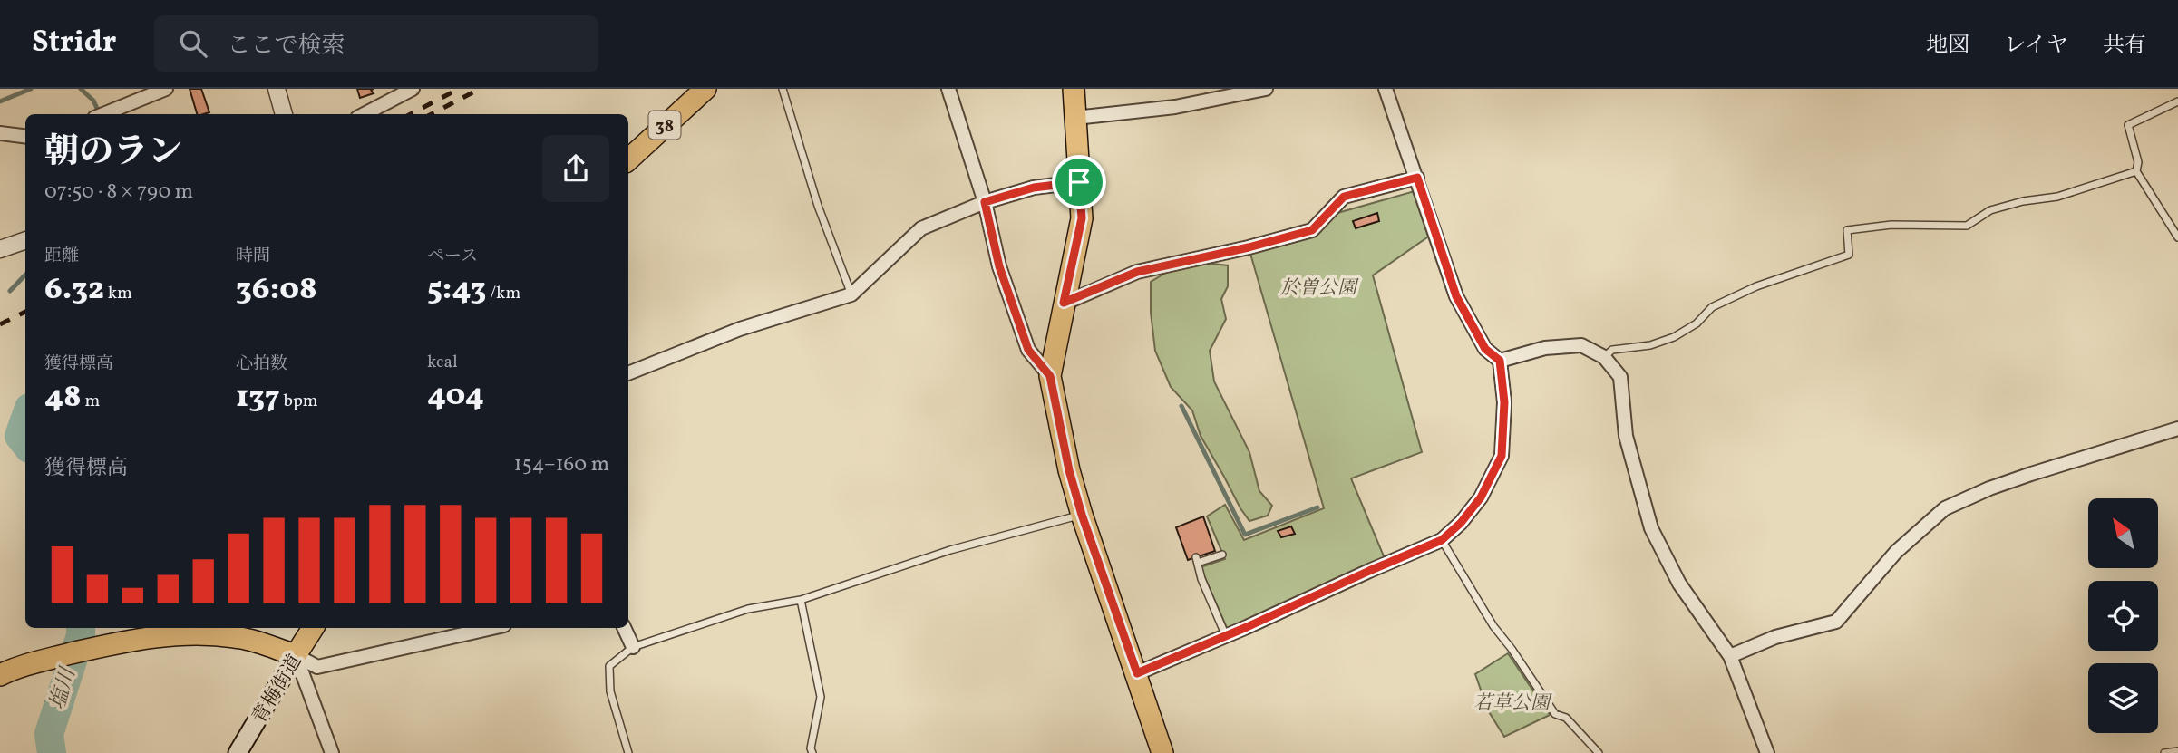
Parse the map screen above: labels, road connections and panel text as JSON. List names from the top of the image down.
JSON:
{
  "streets": {
    "main road": ["38", "青梅街道"]
  },
  "water": ["塩川"],
  "parks": ["於曽公園", "若草公園"],
  "north": "top left",
  "page": {
    "header": "Stridr",
    "search": "ここで検索",
    "nav": ["地図", "レイヤ", "共有"],
    "heading": ["朝のラン", "07:50 · 8 × 790 m"],
    "stats": [
      ["距離", "6.32 km"],
      ["時間", "36:08"],
      ["ペース", "5:43 /km"],
      ["獲得標高", "48 m"],
      ["心拍数", "137 bpm"],
      ["kcal", "404"]
    ],
    "chart": ["獲得標高", "154–160 m"]
  }
}
